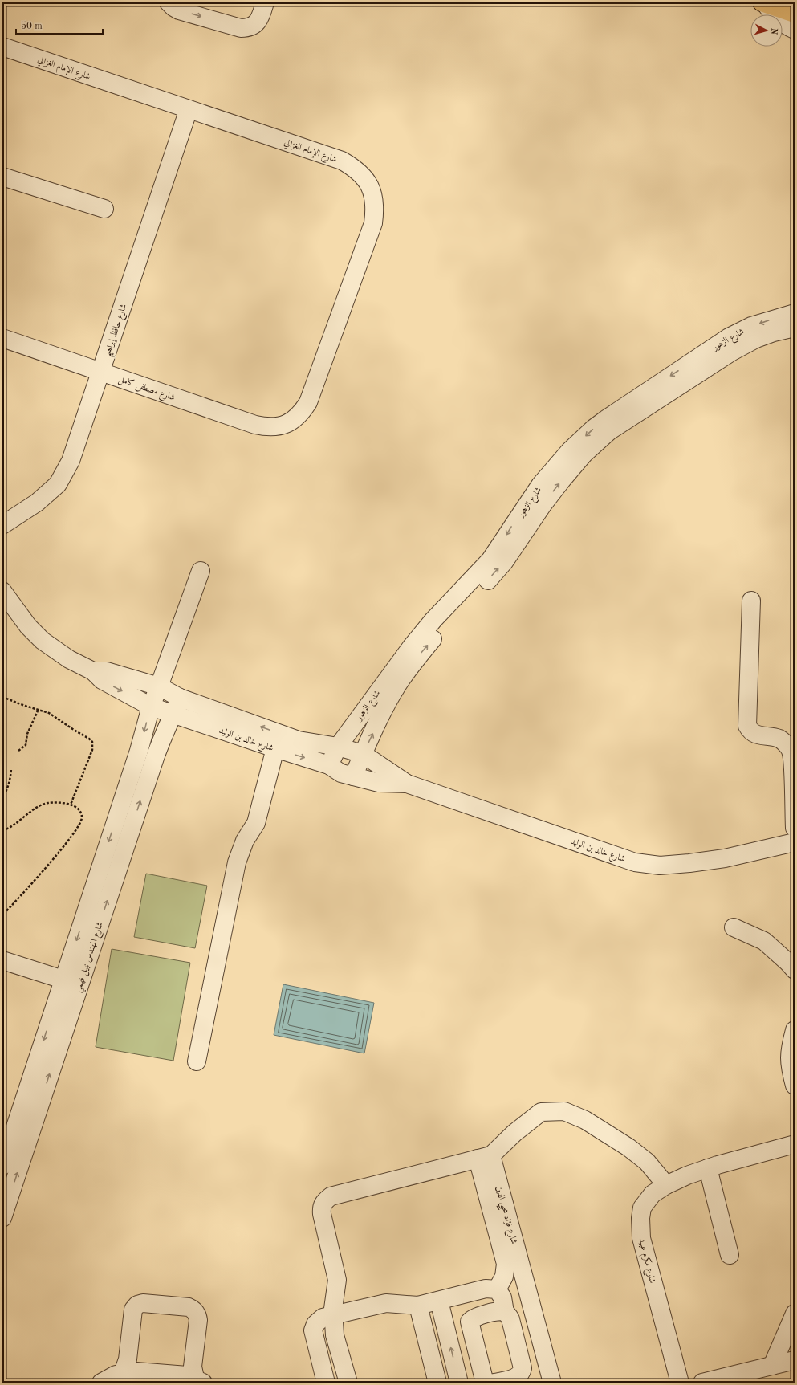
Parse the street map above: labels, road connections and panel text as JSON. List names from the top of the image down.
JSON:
{
  "streets": {
    "street": [
      "شارع الإمام الغزالي",
      "شارع حافظ إبراهيم",
      "شارع الزهور",
      "شارع مصطفى كامل",
      "شارع خالد بن الوليد",
      "شارع المهندس نبيل فهمي",
      "شارع فؤاد محيي الدين",
      "شارع مكرم عبيد"
    ]
  },
  "crossings": [
    ["شارع الإمام الغزالي", "شارع حافظ إبراهيم"],
    ["شارع الإمام الغزالي", "شارع مصطفى كامل"],
    ["شارع حافظ إبراهيم", "شارع مصطفى كامل"],
    ["شارع الزهور", "شارع خالد بن الوليد"],
    ["شارع خالد بن الوليد", "شارع المهندس نبيل فهمي"]
  ],
  "scale_bar": "50 m",
  "north": "right"
}
